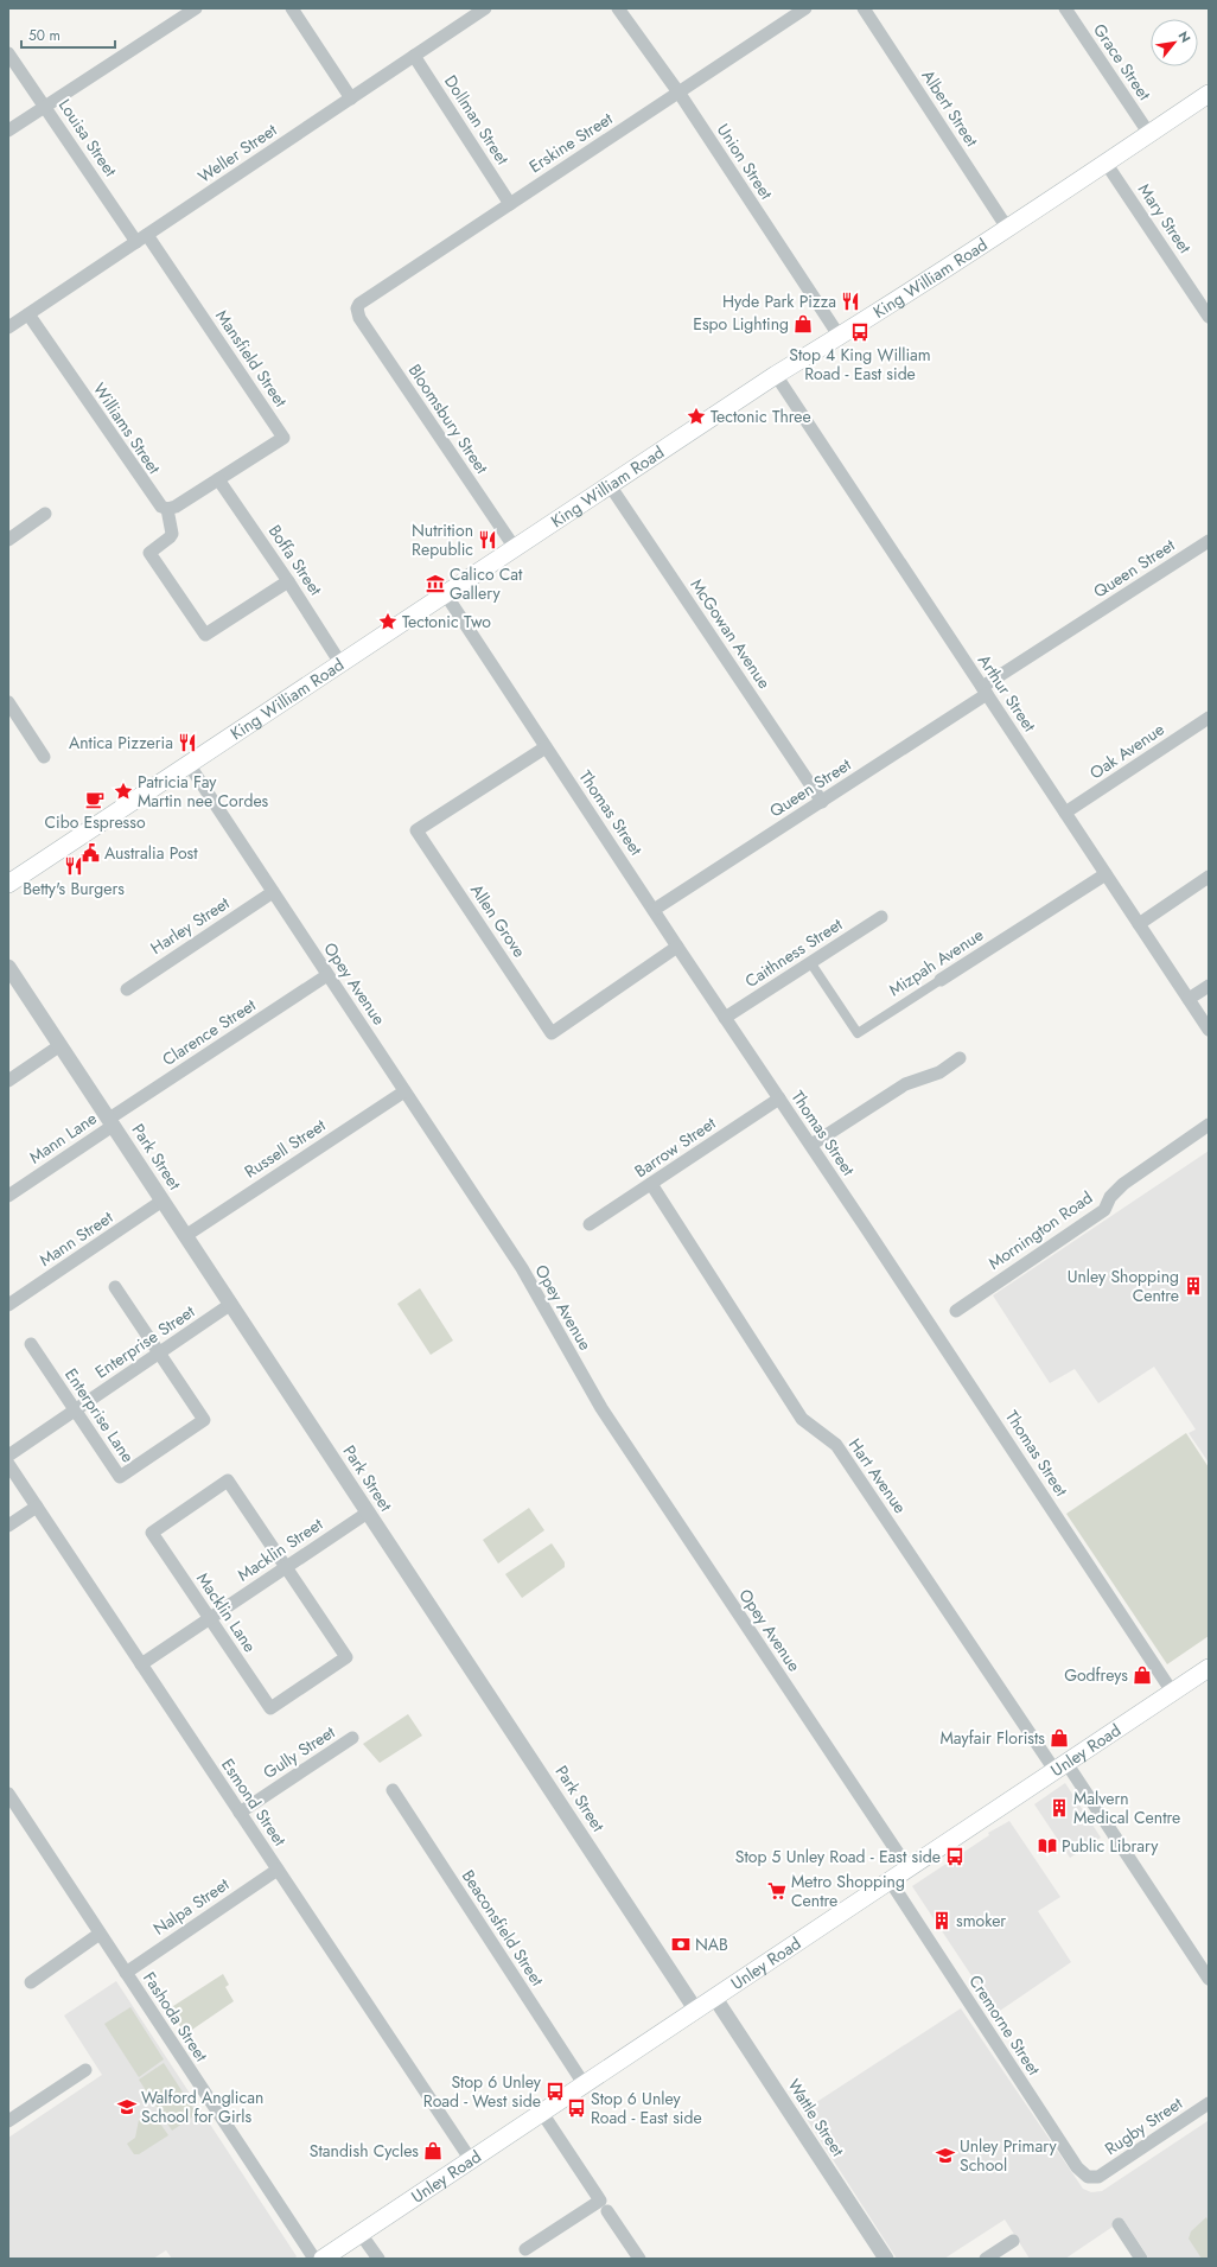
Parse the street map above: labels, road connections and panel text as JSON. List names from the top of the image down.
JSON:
{
  "streets": {
    "main road": ["King William Road", "Unley Road"],
    "street": [
      "Grace Street",
      "Albert Street",
      "Dollman Street",
      "Louisa Street",
      "Erskine Street",
      "Weller Street",
      "Union Street",
      "Mary Street",
      "Mansfield Street",
      "Bloomsbury Street",
      "Williams Street",
      "Boffa Street",
      "Queen Street",
      "McGowan Avenue",
      "Arthur Street",
      "Oak Avenue",
      "Thomas Street",
      "Allen Grove",
      "Harley Street",
      "Caithness Street",
      "Mizpah Avenue",
      "Opey Avenue",
      "Clarence Street",
      "Mann Lane",
      "Barrow Street",
      "Russell Street",
      "Park Street",
      "Mornington Road",
      "Mann Street",
      "Enterprise Street",
      "Enterprise Lane",
      "Hart Avenue",
      "Macklin Street",
      "Macklin Lane",
      "Gully Street",
      "Esmond Street",
      "Nalpa Street",
      "Beaconsfield Street",
      "Fashoda Street",
      "Cremorne Street",
      "Wattle Street",
      "Rugby Street"
    ]
  },
  "crossings": [
    ["Grace Street", "King William Road"],
    ["Albert Street", "King William Road"],
    ["Dollman Street", "Erskine Street"],
    ["Dollman Street", "Weller Street"],
    ["Louisa Street", "Weller Street"],
    ["Louisa Street", "Mansfield Street"],
    ["Erskine Street", "Union Street"],
    ["Erskine Street", "Bloomsbury Street"],
    ["Weller Street", "Mansfield Street"],
    ["Weller Street", "Williams Street"],
    ["Union Street", "King William Road"],
    ["Mary Street", "King William Road"],
    ["King William Road", "Bloomsbury Street"],
    ["King William Road", "Boffa Street"],
    ["King William Road", "McGowan Avenue"],
    ["King William Road", "Arthur Street"],
    ["King William Road", "Thomas Street"],
    ["King William Road", "Opey Avenue"],
    ["Mansfield Street", "Boffa Street"],
    ["Queen Street", "McGowan Avenue"],
    ["Queen Street", "Arthur Street"],
    ["Queen Street", "Thomas Street"],
    ["Arthur Street", "Oak Avenue"],
    ["Arthur Street", "Mizpah Avenue"],
    ["Thomas Street", "Allen Grove"],
    ["Thomas Street", "Caithness Street"],
    ["Thomas Street", "Barrow Street"],
    ["Thomas Street", "Unley Road"],
    ["Harley Street", "Opey Avenue"],
    ["Caithness Street", "Mizpah Avenue"],
    ["Opey Avenue", "Clarence Street"],
    ["Opey Avenue", "Russell Street"],
    ["Opey Avenue", "Unley Road"],
    ["Clarence Street", "Mann Lane"],
    ["Clarence Street", "Park Street"],
    ["Mann Lane", "Park Street"],
    ["Barrow Street", "Hart Avenue"],
    ["Russell Street", "Park Street"],
    ["Park Street", "Mann Street"],
    ["Park Street", "Enterprise Street"],
    ["Park Street", "Macklin Street"],
    ["Park Street", "Unley Road"],
    ["Enterprise Street", "Enterprise Lane"],
    ["Hart Avenue", "Unley Road"],
    ["Macklin Street", "Macklin Lane"],
    ["Macklin Street", "Esmond Street"],
    ["Unley Road", "Esmond Street"],
    ["Unley Road", "Beaconsfield Street"],
    ["Unley Road", "Cremorne Street"],
    ["Unley Road", "Wattle Street"],
    ["Gully Street", "Esmond Street"],
    ["Esmond Street", "Nalpa Street"],
    ["Nalpa Street", "Fashoda Street"],
    ["Cremorne Street", "Rugby Street"]
  ],
  "places": {
    "restaurant": [
      "Hyde Park Pizza",
      "Nutrition Republic",
      "Antica Pizzeria",
      "Betty's Burgers"
    ],
    "shop": [
      "Espo Lighting",
      "Godfreys",
      "Mayfair Florists",
      "Standish Cycles"
    ],
    "bus stop": [
      "Stop 4 King William Road - East side",
      "Stop 5 Unley Road - East side",
      "Stop 6 Unley Road - West side",
      "Stop 6 Unley Road - East side"
    ],
    "place": ["Tectonic Three", "Tectonic Two", "Patricia Fay Martin nee Cordes"],
    "museum": ["Calico Cat Gallery"],
    "cafe": ["Cibo Espresso"],
    "public building": ["Australia Post"],
    "building": ["Unley Shopping Centre", "Malvern Medical Centre", "smoker"],
    "library": ["Public Library"],
    "supermarket": ["Metro Shopping Centre"],
    "bank": ["NAB"],
    "school or university": ["Walford Anglican School for Girls", "Unley Primary School"]
  },
  "scale_bar": "50 m",
  "north": "top right"
}
